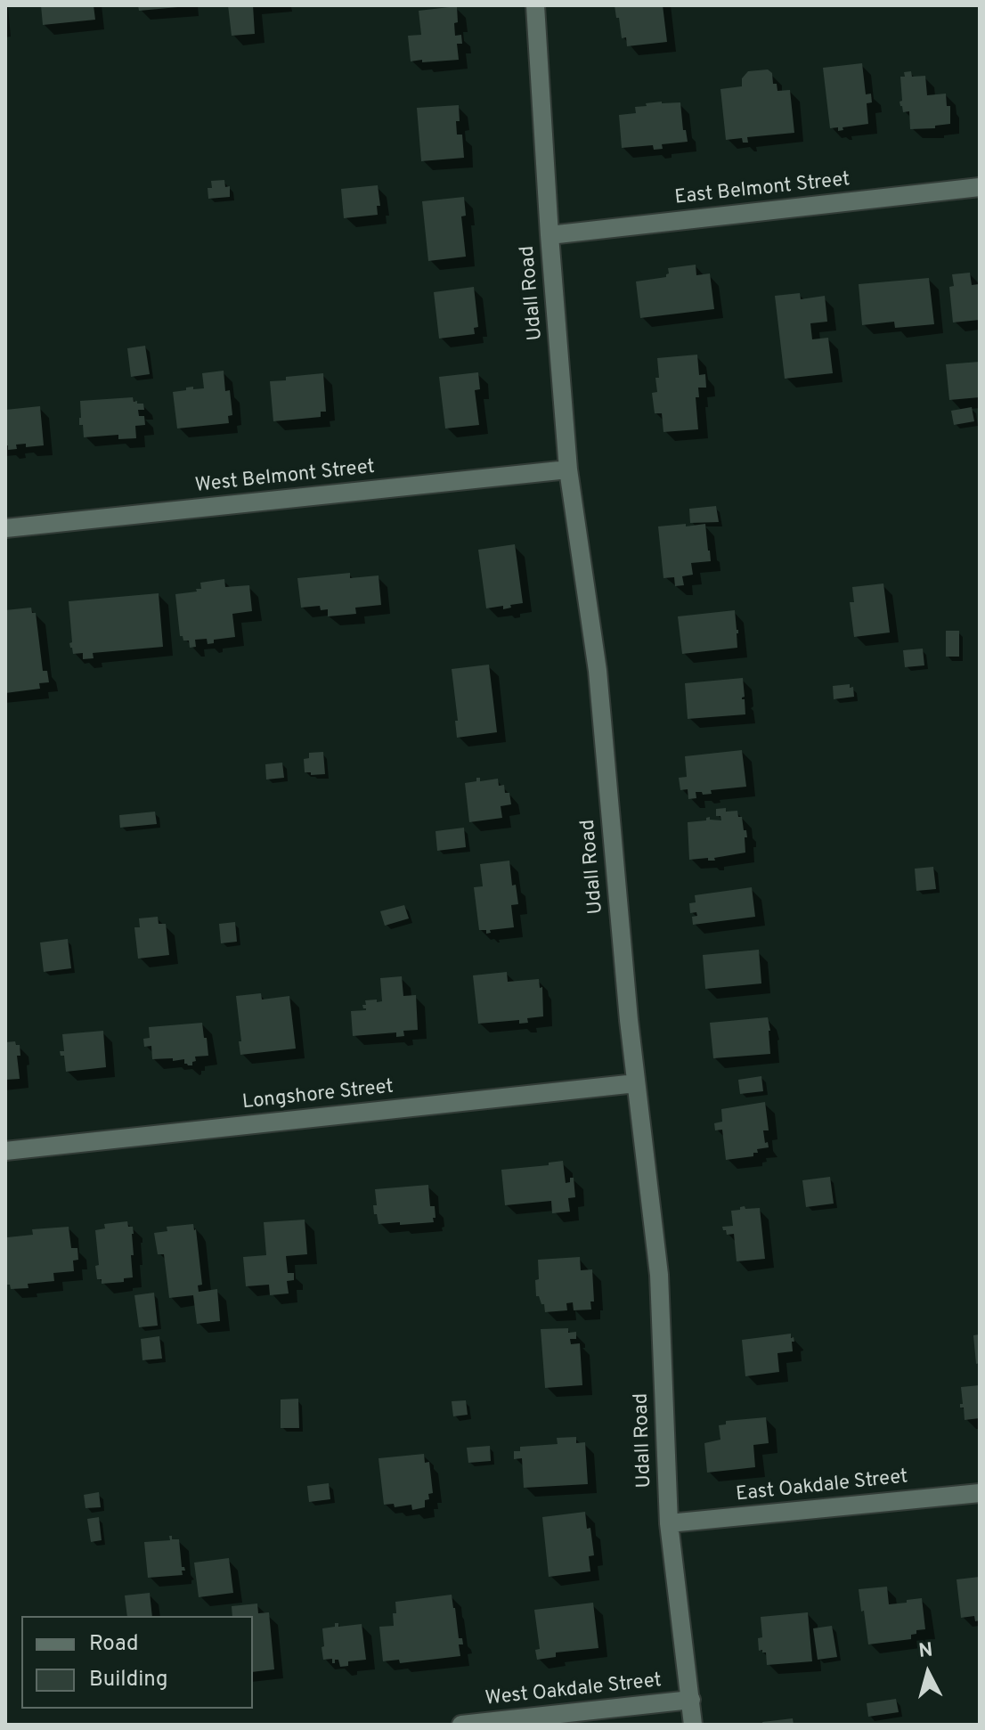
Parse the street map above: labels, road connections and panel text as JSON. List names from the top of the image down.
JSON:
{
  "streets": {
    "street": [
      "East Belmont Street",
      "Udall Road",
      "West Belmont Street",
      "Longshore Street",
      "East Oakdale Street",
      "West Oakdale Street"
    ]
  },
  "crossings": [
    ["East Belmont Street", "Udall Road"],
    ["Udall Road", "West Belmont Street"],
    ["Udall Road", "Longshore Street"],
    ["Udall Road", "East Oakdale Street"],
    ["Udall Road", "West Oakdale Street"]
  ],
  "legend": ["Road", "Building"],
  "north": "top"
}
